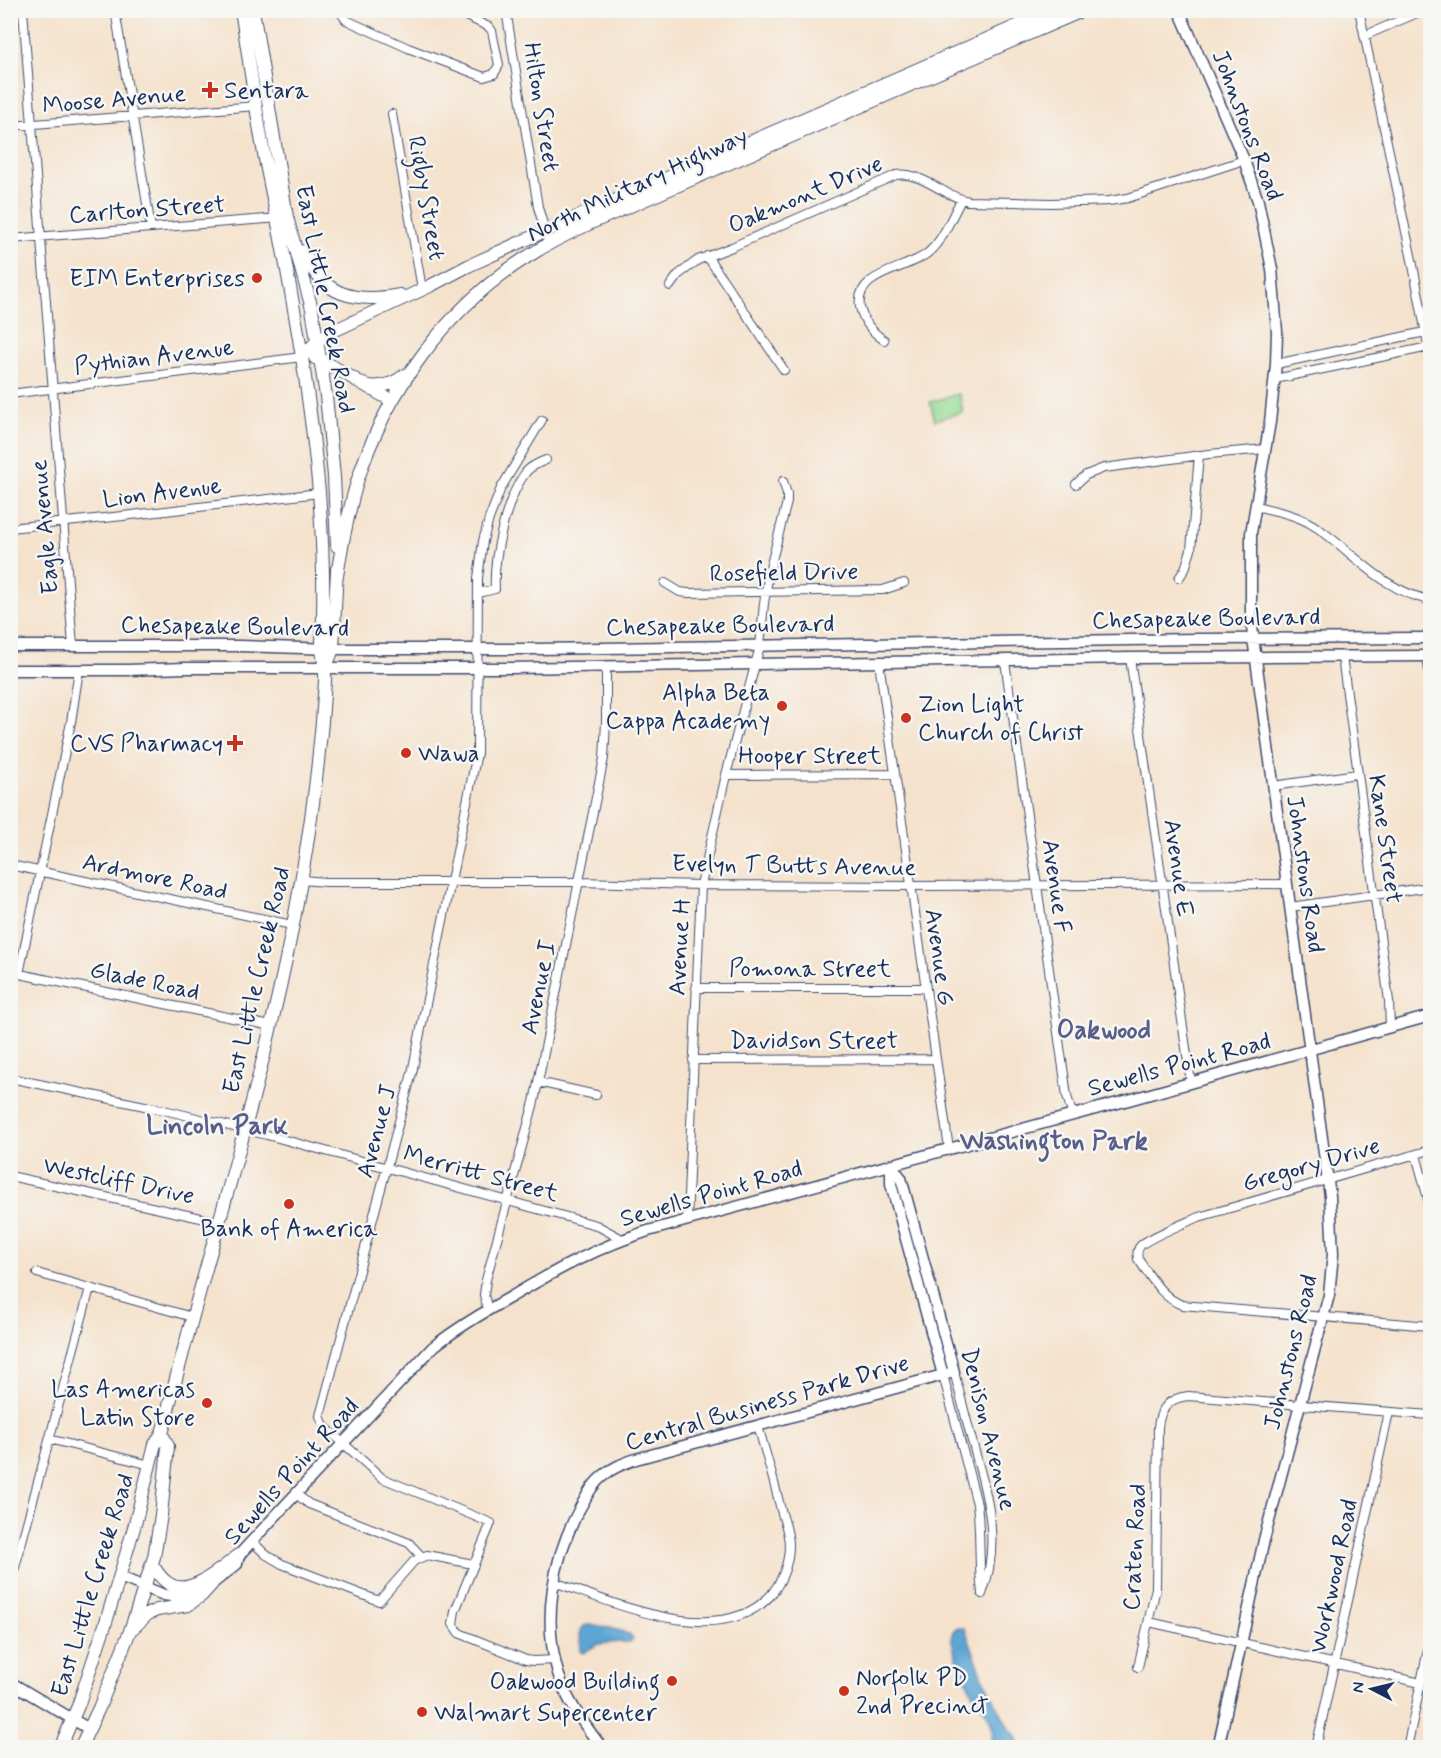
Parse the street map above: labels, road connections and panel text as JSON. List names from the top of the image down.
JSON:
{
  "streets": {
    "main road": [
      "Johnstons Road",
      "North Military Highway",
      "East Little Creek Road",
      "Chesapeake Boulevard",
      "Sewells Point Road",
      "Central Business Park Drive",
      "Denison Avenue"
    ],
    "street": [
      "Moose Avenue",
      "Hilton Street",
      "Oakmont Drive",
      "Rigby Street",
      "Carlton Street",
      "Pythian Avenue",
      "Lion Avenue",
      "Eagle Avenue",
      "Rosefield Drive",
      "Hooper Street",
      "Kane Street",
      "Evelyn T Butts Avenue",
      "Avenue E",
      "Ardmore Road",
      "Avenue F",
      "Avenue H",
      "Avenue G",
      "Pomona Street",
      "Glade Road",
      "Avenue I",
      "Davidson Street",
      "Avenue J",
      "Gregory Drive",
      "Merritt Street",
      "Westcliff Drive",
      "Craten Road",
      "Workwood Road"
    ]
  },
  "crossings": [
    ["Moose Avenue", "East Little Creek Road"],
    ["Moose Avenue", "Eagle Avenue"],
    ["Hilton Street", "North Military Highway"],
    ["Johnstons Road", "Oakmont Drive"],
    ["Johnstons Road", "Chesapeake Boulevard"],
    ["Johnstons Road", "Evelyn T Butts Avenue"],
    ["Johnstons Road", "Sewells Point Road"],
    ["Johnstons Road", "Gregory Drive"],
    ["Johnstons Road", "Craten Road"],
    ["North Military Highway", "Rigby Street"],
    ["North Military Highway", "East Little Creek Road"],
    ["North Military Highway", "Pythian Avenue"],
    ["Carlton Street", "East Little Creek Road"],
    ["Carlton Street", "Eagle Avenue"],
    ["East Little Creek Road", "Pythian Avenue"],
    ["East Little Creek Road", "Lion Avenue"],
    ["East Little Creek Road", "Chesapeake Boulevard"],
    ["East Little Creek Road", "Evelyn T Butts Avenue"],
    ["East Little Creek Road", "Ardmore Road"],
    ["East Little Creek Road", "Glade Road"],
    ["East Little Creek Road", "Sewells Point Road"],
    ["East Little Creek Road", "Merritt Street"],
    ["East Little Creek Road", "Westcliff Drive"],
    ["Pythian Avenue", "Eagle Avenue"],
    ["Lion Avenue", "Eagle Avenue"],
    ["Eagle Avenue", "Chesapeake Boulevard"],
    ["Rosefield Drive", "Avenue H"],
    ["Chesapeake Boulevard", "Kane Street"],
    ["Chesapeake Boulevard", "Avenue E"],
    ["Chesapeake Boulevard", "Avenue F"],
    ["Chesapeake Boulevard", "Avenue H"],
    ["Chesapeake Boulevard", "Avenue G"],
    ["Chesapeake Boulevard", "Avenue I"],
    ["Chesapeake Boulevard", "Avenue J"],
    ["Hooper Street", "Avenue H"],
    ["Hooper Street", "Avenue G"],
    ["Kane Street", "Sewells Point Road"],
    ["Evelyn T Butts Avenue", "Avenue E"],
    ["Evelyn T Butts Avenue", "Avenue F"],
    ["Evelyn T Butts Avenue", "Avenue H"],
    ["Evelyn T Butts Avenue", "Avenue G"],
    ["Evelyn T Butts Avenue", "Avenue I"],
    ["Evelyn T Butts Avenue", "Avenue J"],
    ["Avenue E", "Sewells Point Road"],
    ["Avenue F", "Sewells Point Road"],
    ["Avenue H", "Pomona Street"],
    ["Avenue H", "Davidson Street"],
    ["Avenue H", "Sewells Point Road"],
    ["Avenue G", "Pomona Street"],
    ["Avenue G", "Davidson Street"],
    ["Avenue G", "Sewells Point Road"],
    ["Avenue I", "Sewells Point Road"],
    ["Avenue I", "Merritt Street"],
    ["Sewells Point Road", "Avenue J"],
    ["Sewells Point Road", "Merritt Street"],
    ["Sewells Point Road", "Denison Avenue"],
    ["Avenue J", "Merritt Street"],
    ["Central Business Park Drive", "Denison Avenue"]
  ],
  "districts": ["Oakwood", "Lincoln Park", "Washington Park"],
  "places": {
    "health": ["Sentara", "CVS Pharmacy"],
    "other": [
      "EIM Enterprises",
      "Alpha Beta Cappa Academy",
      "Zion Light Church of Christ",
      "Wawa",
      "Bank of America",
      "Las Americas Latin Store",
      "Oakwood Building",
      "Norfolk PD 2nd Precinct",
      "Walmart Supercenter"
    ]
  },
  "north": "left"
}
